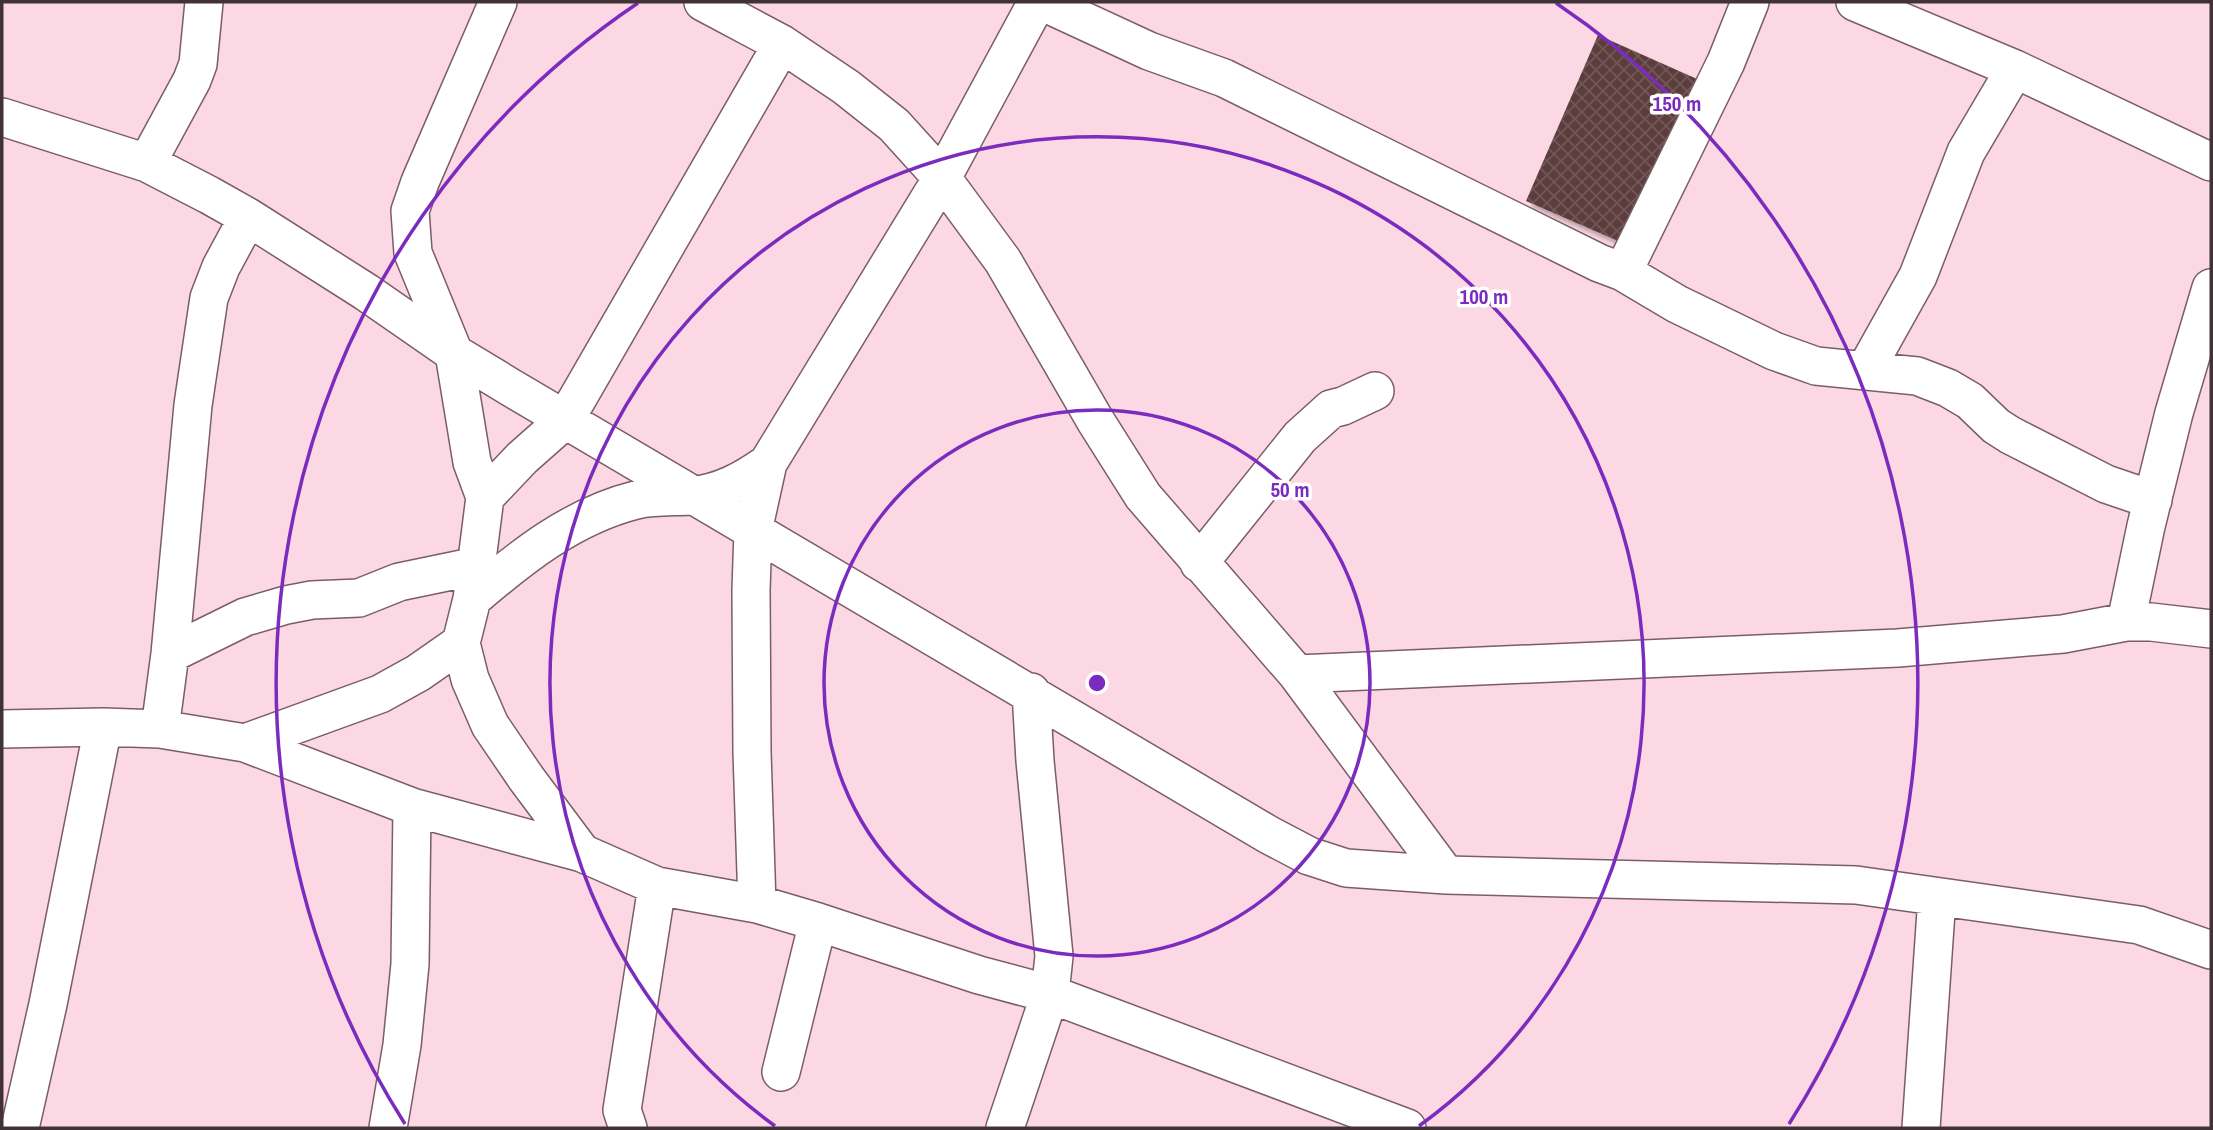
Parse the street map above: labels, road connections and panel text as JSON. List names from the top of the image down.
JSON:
{
  "rings": ["150 m", "100 m", "50 m"]
}
